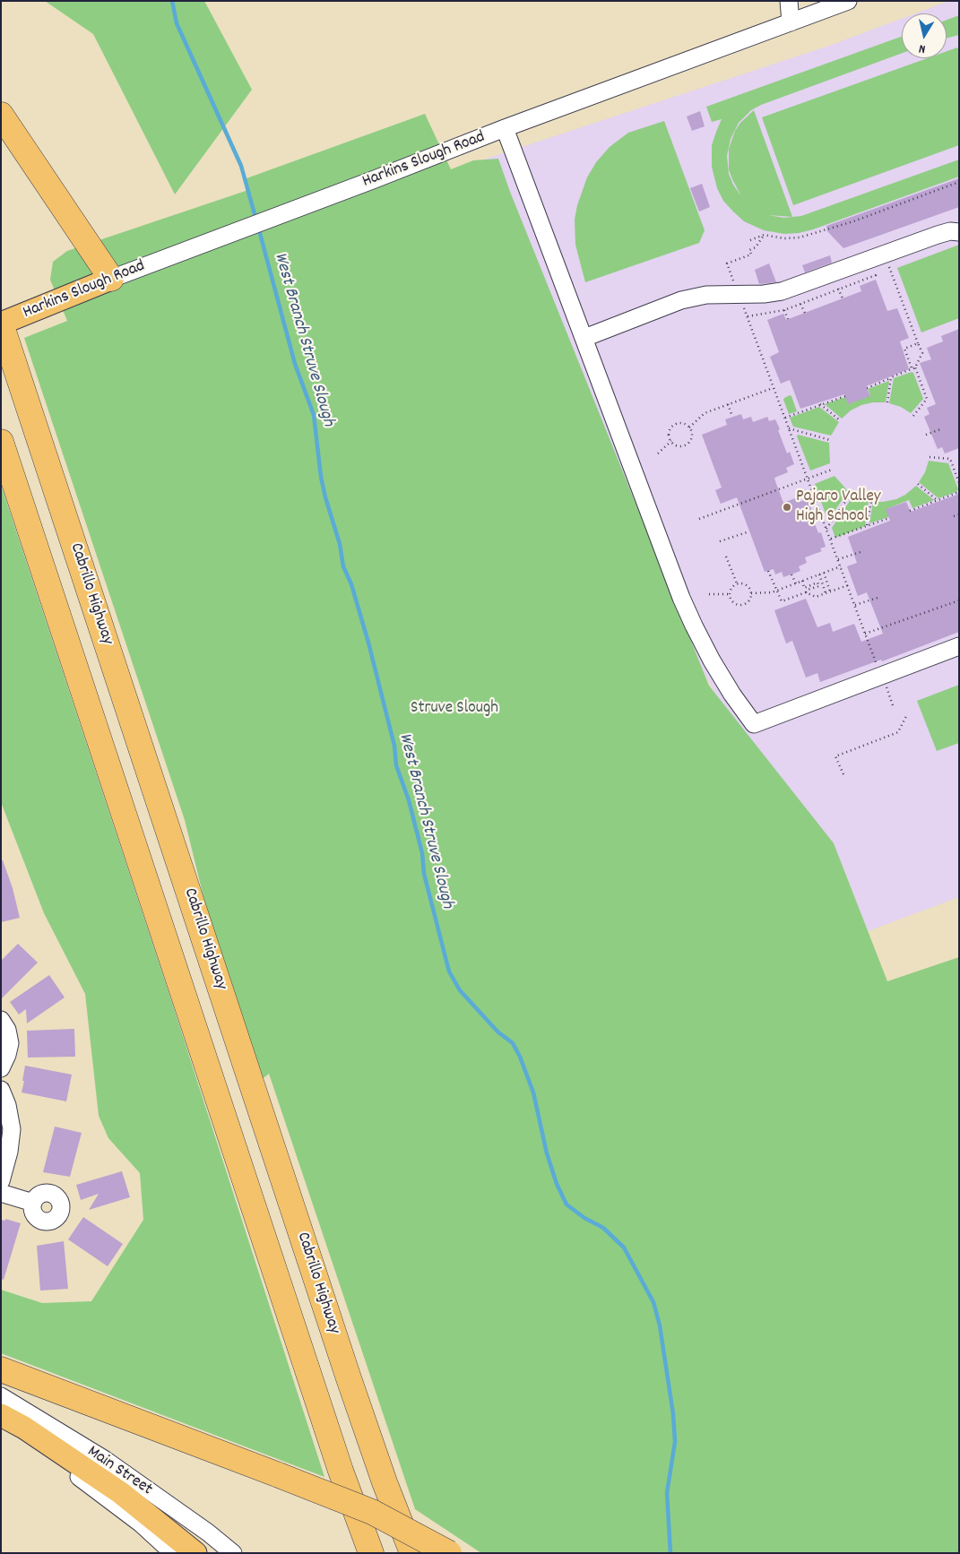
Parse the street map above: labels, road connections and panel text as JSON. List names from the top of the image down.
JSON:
{
  "streets": {
    "highway": ["Cabrillo Highway"],
    "main road": ["Harkins Slough Road", "Main Street"]
  },
  "crossings": [
    ["Harkins Slough Road", "Cabrillo Highway"]
  ],
  "water": ["West Branch Struve Slough"],
  "parks": ["Struve Slough"],
  "places": ["Pajaro Valley High School"],
  "north": "bottom"
}
